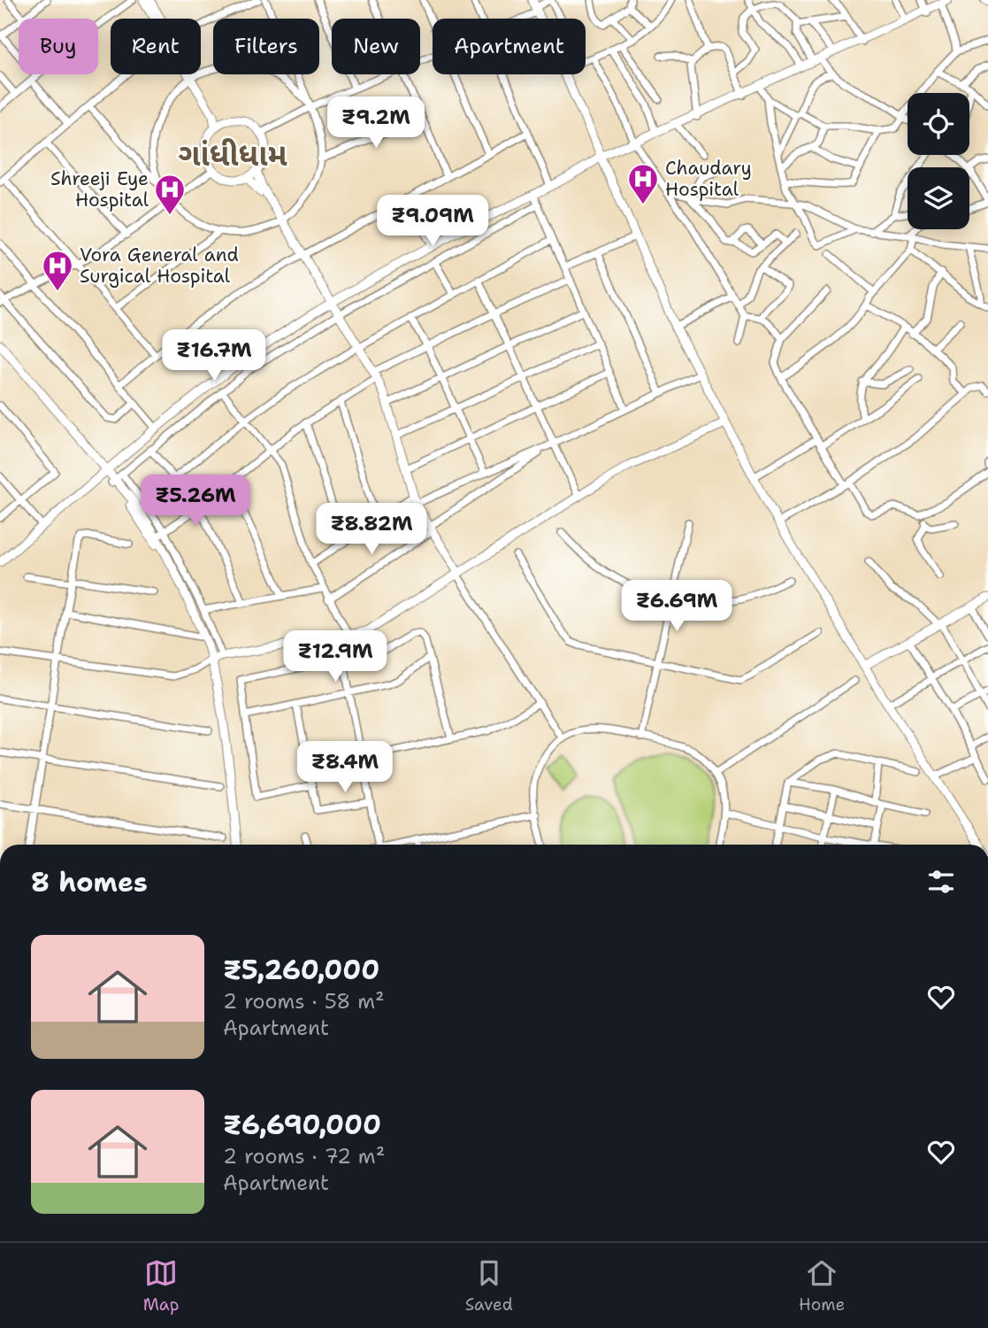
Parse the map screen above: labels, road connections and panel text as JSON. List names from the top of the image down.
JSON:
{
  "districts": ["ગાંધીધામ"],
  "places": {
    "hospital": ["Chaudary Hospital", "Shreeji Eye Hospital", "Vora General and Surgical Hospital"]
  },
  "page": {
    "chip": [
      "Buy",
      "Rent",
      "Filters",
      "New",
      "Apartment"
    ],
    "price": [
      "₹9.2M",
      "₹9.09M",
      "₹16.7M",
      "₹5.26M",
      "₹8.82M",
      "₹6.69M",
      "₹12.9M",
      "₹8.4M"
    ],
    "heading": "8 homes",
    "list": [
      {
        "name": "₹5,260,000",
        "note": "2 rooms · 58 m² · Apartment"
      },
      {
        "name": "₹6,690,000",
        "note": "2 rooms · 72 m² · Apartment"
      }
    ],
    "tabs": ["Map", "Saved", "Home"]
  }
}
